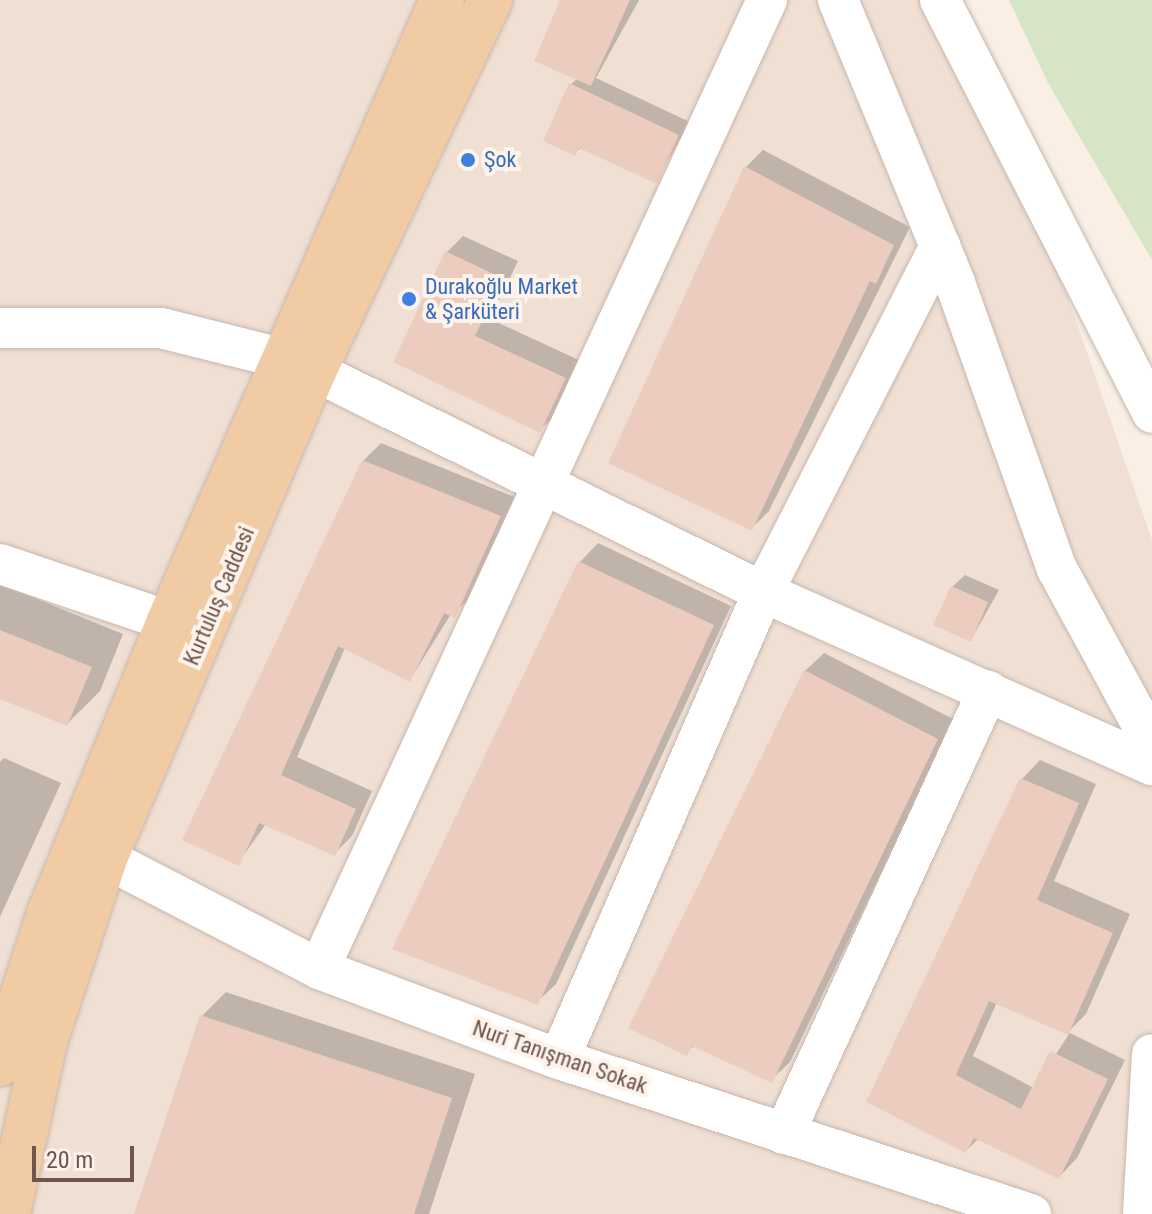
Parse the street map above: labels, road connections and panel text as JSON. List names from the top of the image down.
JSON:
{
  "streets": {
    "main road": ["Kurtuluş Caddesi"],
    "street": ["Nuri Tanışman Sokak"]
  },
  "crossings": [
    ["Kurtuluş Caddesi", "Nuri Tanışman Sokak"]
  ],
  "places": ["Şok", "Durakoğlu Market & Şarküteri"],
  "scale_bar": "20 m"
}
